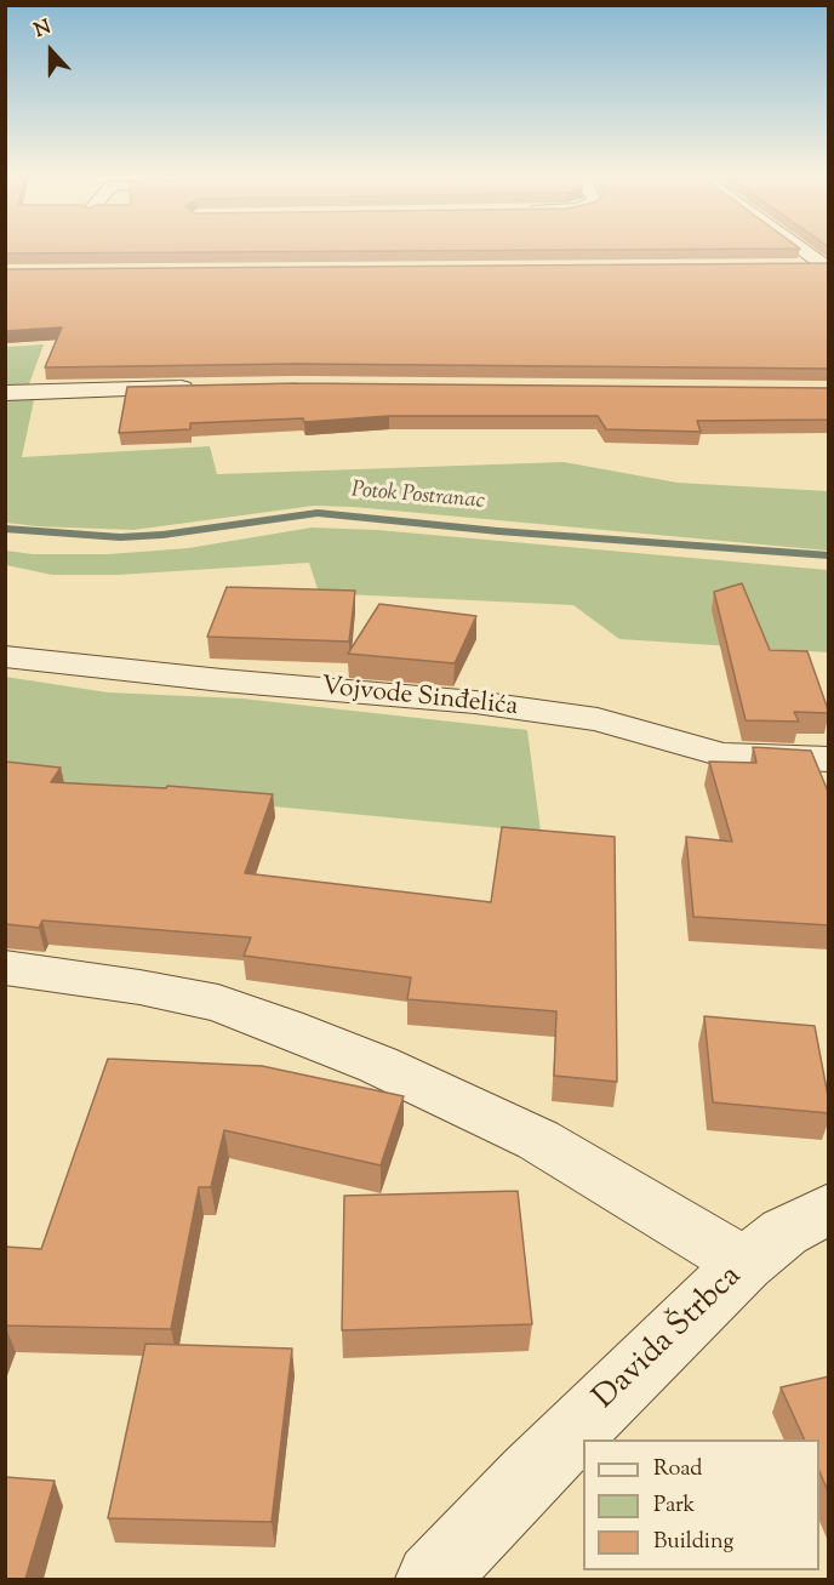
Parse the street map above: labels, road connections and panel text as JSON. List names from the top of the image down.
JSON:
{
  "streets": {
    "street": ["Vojvode Sinđelića", "Davida Štrbca"]
  },
  "water": ["Potok Postranac"],
  "legend": ["Road", "Park", "Building"],
  "north": "top"
}
